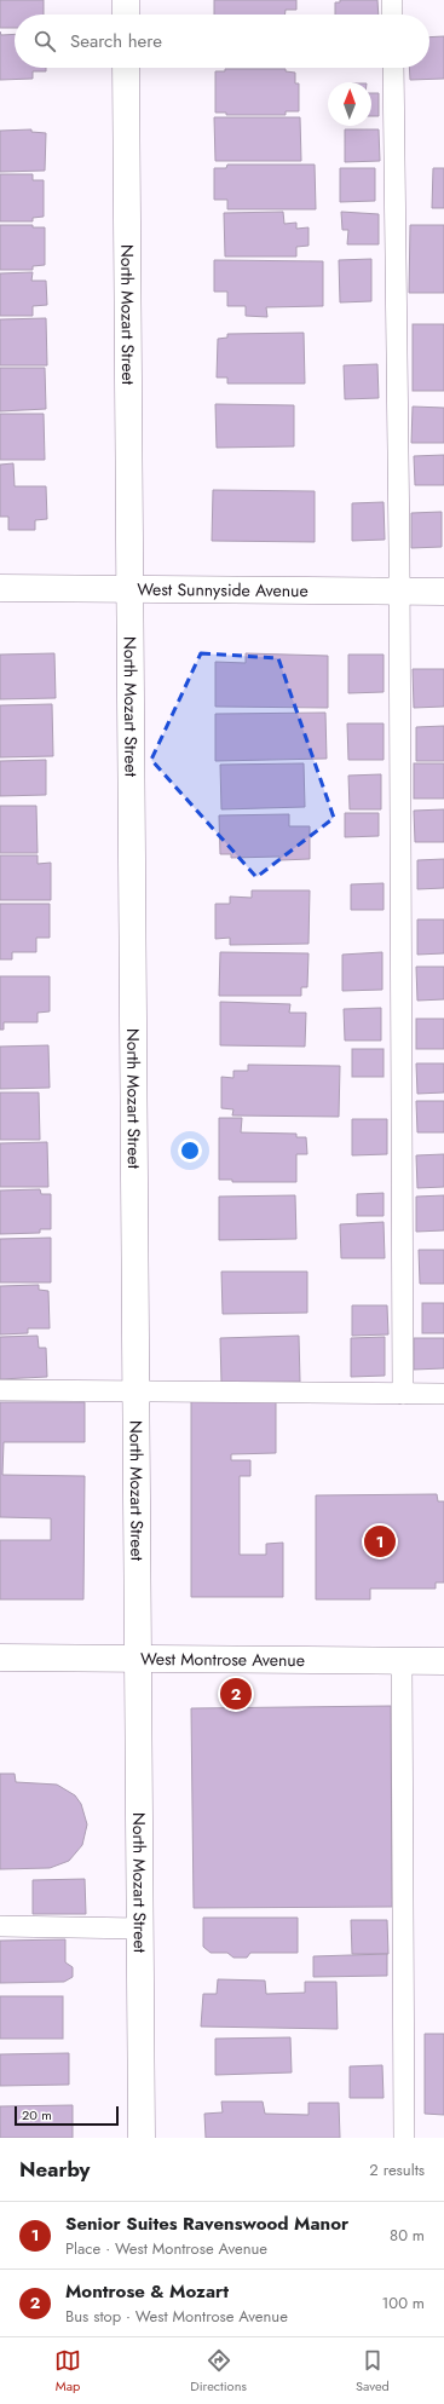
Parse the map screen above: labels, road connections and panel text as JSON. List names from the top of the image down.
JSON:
{
  "streets": {
    "street": ["North Mozart Street", "West Sunnyside Avenue", "West Montrose Avenue"]
  },
  "crossings": [
    ["North Mozart Street", "West Sunnyside Avenue"],
    ["North Mozart Street", "West Montrose Avenue"]
  ],
  "scale_bar": "20 m",
  "north": "top",
  "page": {
    "search": "Search here",
    "pins": ["1", "2"],
    "scale": "20 m",
    "heading": ["Nearby", "2 results"],
    "list": [
      {
        "mark": "1",
        "name": "Senior Suites Ravenswood Manor",
        "note": "Place · West Montrose Avenue",
        "value": "80 m"
      },
      {
        "mark": "2",
        "name": "Montrose & Mozart",
        "note": "Bus stop · West Montrose Avenue",
        "value": "100 m"
      }
    ],
    "nav": ["Map", "Directions", "Saved"]
  }
}
